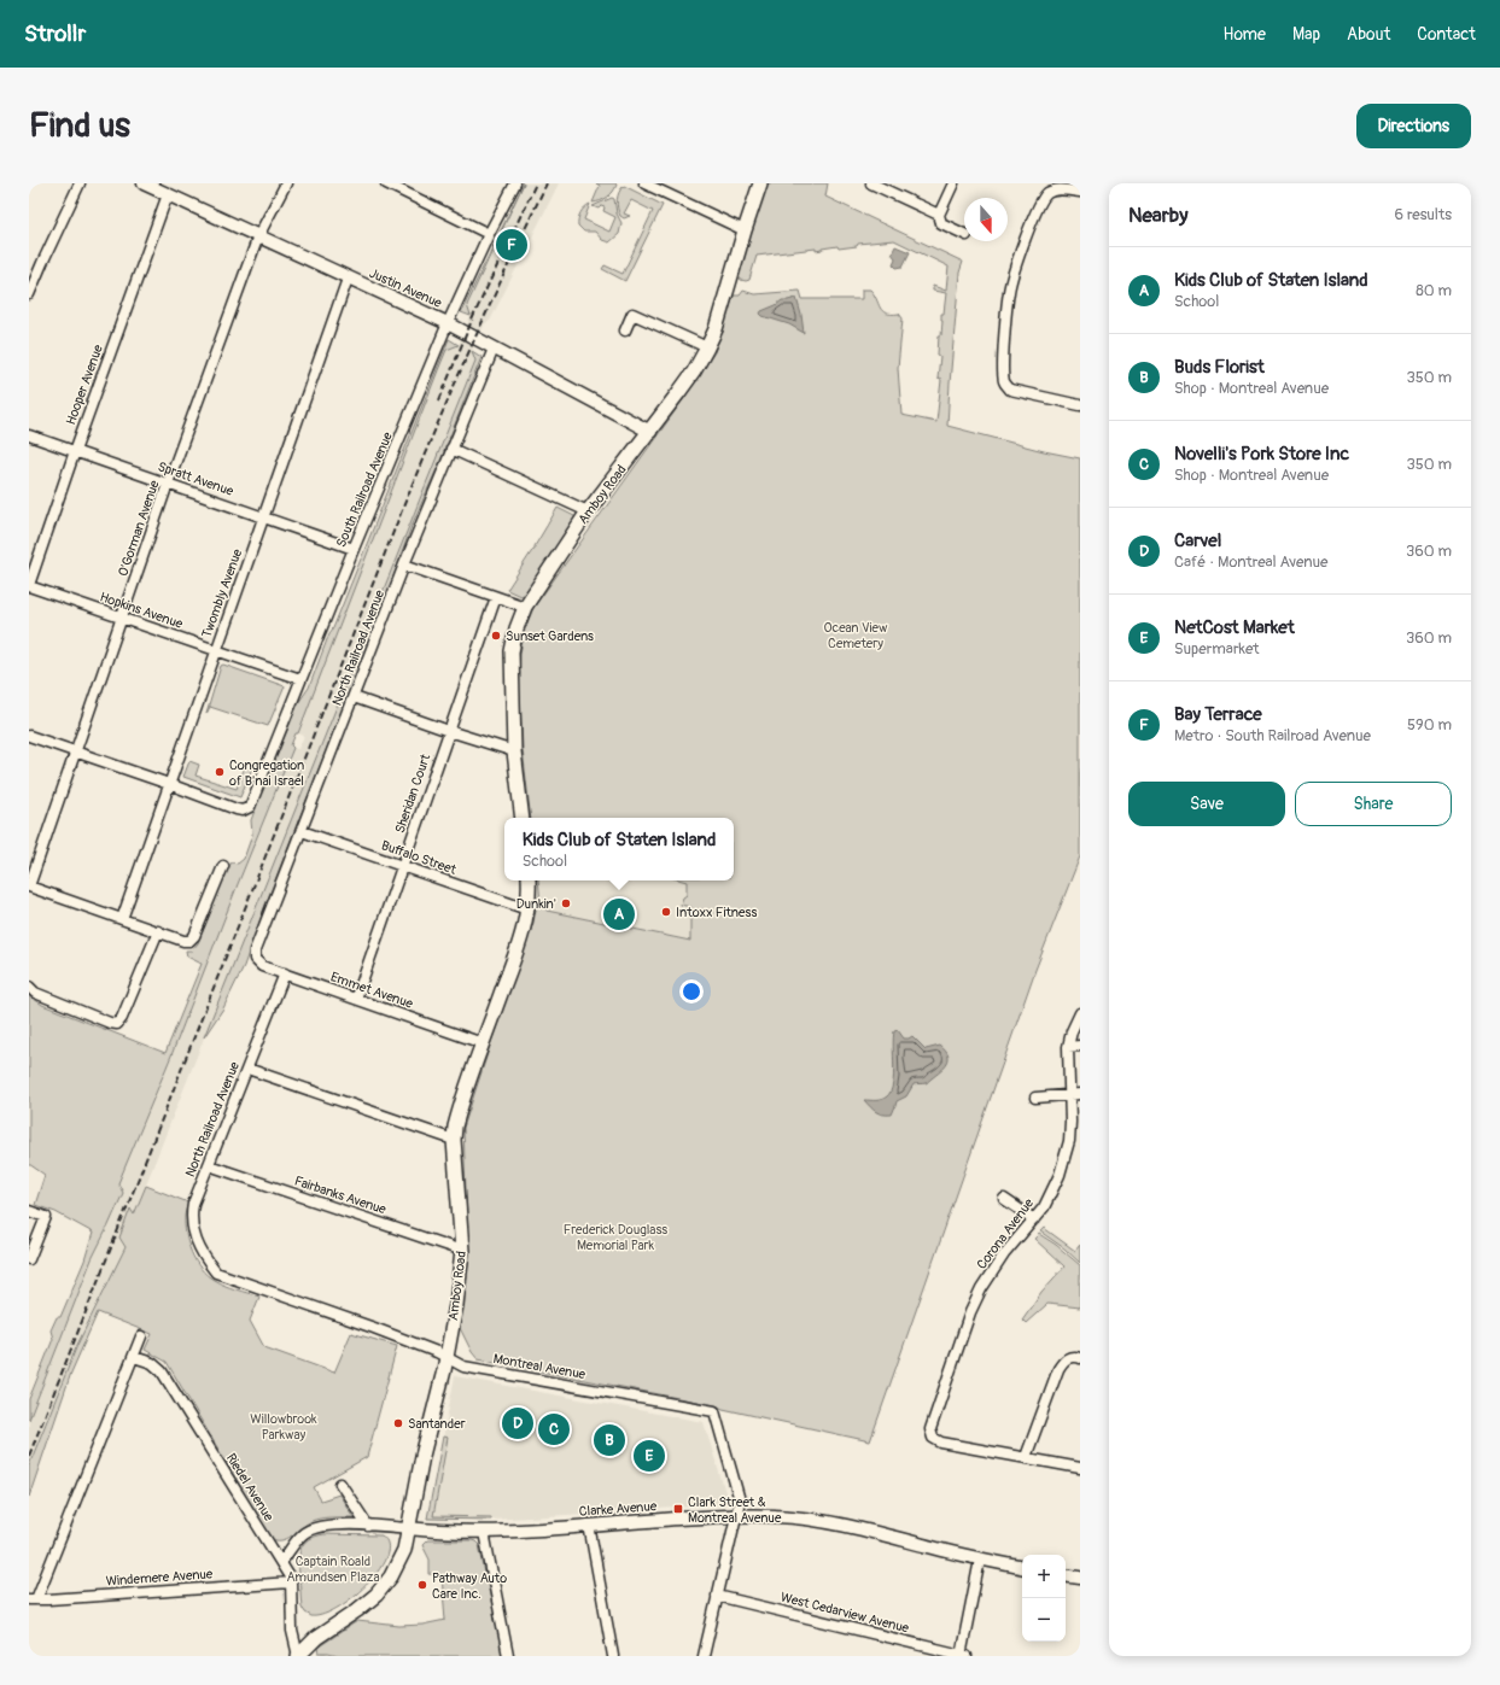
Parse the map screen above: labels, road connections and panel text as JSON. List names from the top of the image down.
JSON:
{
  "streets": {
    "main road": ["Amboy Road"],
    "street": [
      "Justin Avenue",
      "Hooper Avenue",
      "Spratt Avenue",
      "South Railroad Avenue",
      "O'Gorman Avenue",
      "Twombly Avenue",
      "Hopkins Avenue",
      "North Railroad Avenue",
      "Sheridan Court",
      "Buffalo Street",
      "Emmet Avenue",
      "Fairbanks Avenue",
      "Corona Avenue",
      "Montreal Avenue",
      "Riedel Avenue",
      "Clarke Avenue",
      "Windemere Avenue",
      "West Cedarview Avenue"
    ]
  },
  "crossings": [
    ["Justin Avenue", "Hooper Avenue"],
    ["Justin Avenue", "South Railroad Avenue"],
    ["Justin Avenue", "Amboy Road"],
    ["Justin Avenue", "O'Gorman Avenue"],
    ["Justin Avenue", "Twombly Avenue"],
    ["Justin Avenue", "North Railroad Avenue"],
    ["Hooper Avenue", "Spratt Avenue"],
    ["Hooper Avenue", "Hopkins Avenue"],
    ["Spratt Avenue", "South Railroad Avenue"],
    ["Spratt Avenue", "O'Gorman Avenue"],
    ["Spratt Avenue", "Twombly Avenue"],
    ["South Railroad Avenue", "Twombly Avenue"],
    ["South Railroad Avenue", "Hopkins Avenue"],
    ["Amboy Road", "Buffalo Street"],
    ["Amboy Road", "Emmet Avenue"],
    ["Amboy Road", "Fairbanks Avenue"],
    ["Amboy Road", "Montreal Avenue"],
    ["Amboy Road", "Riedel Avenue"],
    ["Amboy Road", "Clarke Avenue"],
    ["O'Gorman Avenue", "Hopkins Avenue"],
    ["Twombly Avenue", "Hopkins Avenue"],
    ["North Railroad Avenue", "Buffalo Street"],
    ["North Railroad Avenue", "Emmet Avenue"],
    ["North Railroad Avenue", "Fairbanks Avenue"],
    ["North Railroad Avenue", "Montreal Avenue"],
    ["Sheridan Court", "Buffalo Street"],
    ["Sheridan Court", "Emmet Avenue"],
    ["Montreal Avenue", "Clarke Avenue"],
    ["Riedel Avenue", "Windemere Avenue"]
  ],
  "parks": [
    "Ocean View Cemetery",
    "Frederick Douglass Memorial Park",
    "Willowbrook Parkway",
    "Captain Roald Amundsen Plaza"
  ],
  "places": {
    "other": [
      "Sunset Gardens",
      "Congregation of B'nai Israel",
      "Dunkin'",
      "Intoxx Fitness",
      "Santander",
      "Pathway Auto Care Inc."
    ],
    "transit": ["Clark Street & Montreal Avenue"]
  },
  "north": "bottom",
  "page": {
    "header": "Strollr",
    "nav": [
      "Home",
      "Map",
      "About",
      "Contact"
    ],
    "buttons": [
      "Directions",
      ["Save", "Share"]
    ],
    "title": "Find us",
    "heading": ["Nearby", "6 results"],
    "pins": [
      "F",
      "A",
      "D",
      "C",
      "B",
      "E"
    ],
    "list": [
      {
        "mark": "A",
        "name": "Kids Club of Staten Island",
        "note": "School",
        "value": "80 m"
      },
      {
        "mark": "B",
        "name": "Buds Florist",
        "note": "Shop · Montreal Avenue",
        "value": "350 m"
      },
      {
        "mark": "C",
        "name": "Novelli's Pork Store Inc",
        "note": "Shop · Montreal Avenue",
        "value": "350 m"
      },
      {
        "mark": "D",
        "name": "Carvel",
        "note": "Café · Montreal Avenue",
        "value": "360 m"
      },
      {
        "mark": "E",
        "name": "NetCost Market",
        "note": "Supermarket",
        "value": "360 m"
      },
      {
        "mark": "F",
        "name": "Bay Terrace",
        "note": "Metro · South Railroad Avenue",
        "value": "590 m"
      }
    ],
    "popup": ["Kids Club of Staten Island", "School"],
    "map_buttons": ["+", "−"]
  }
}
